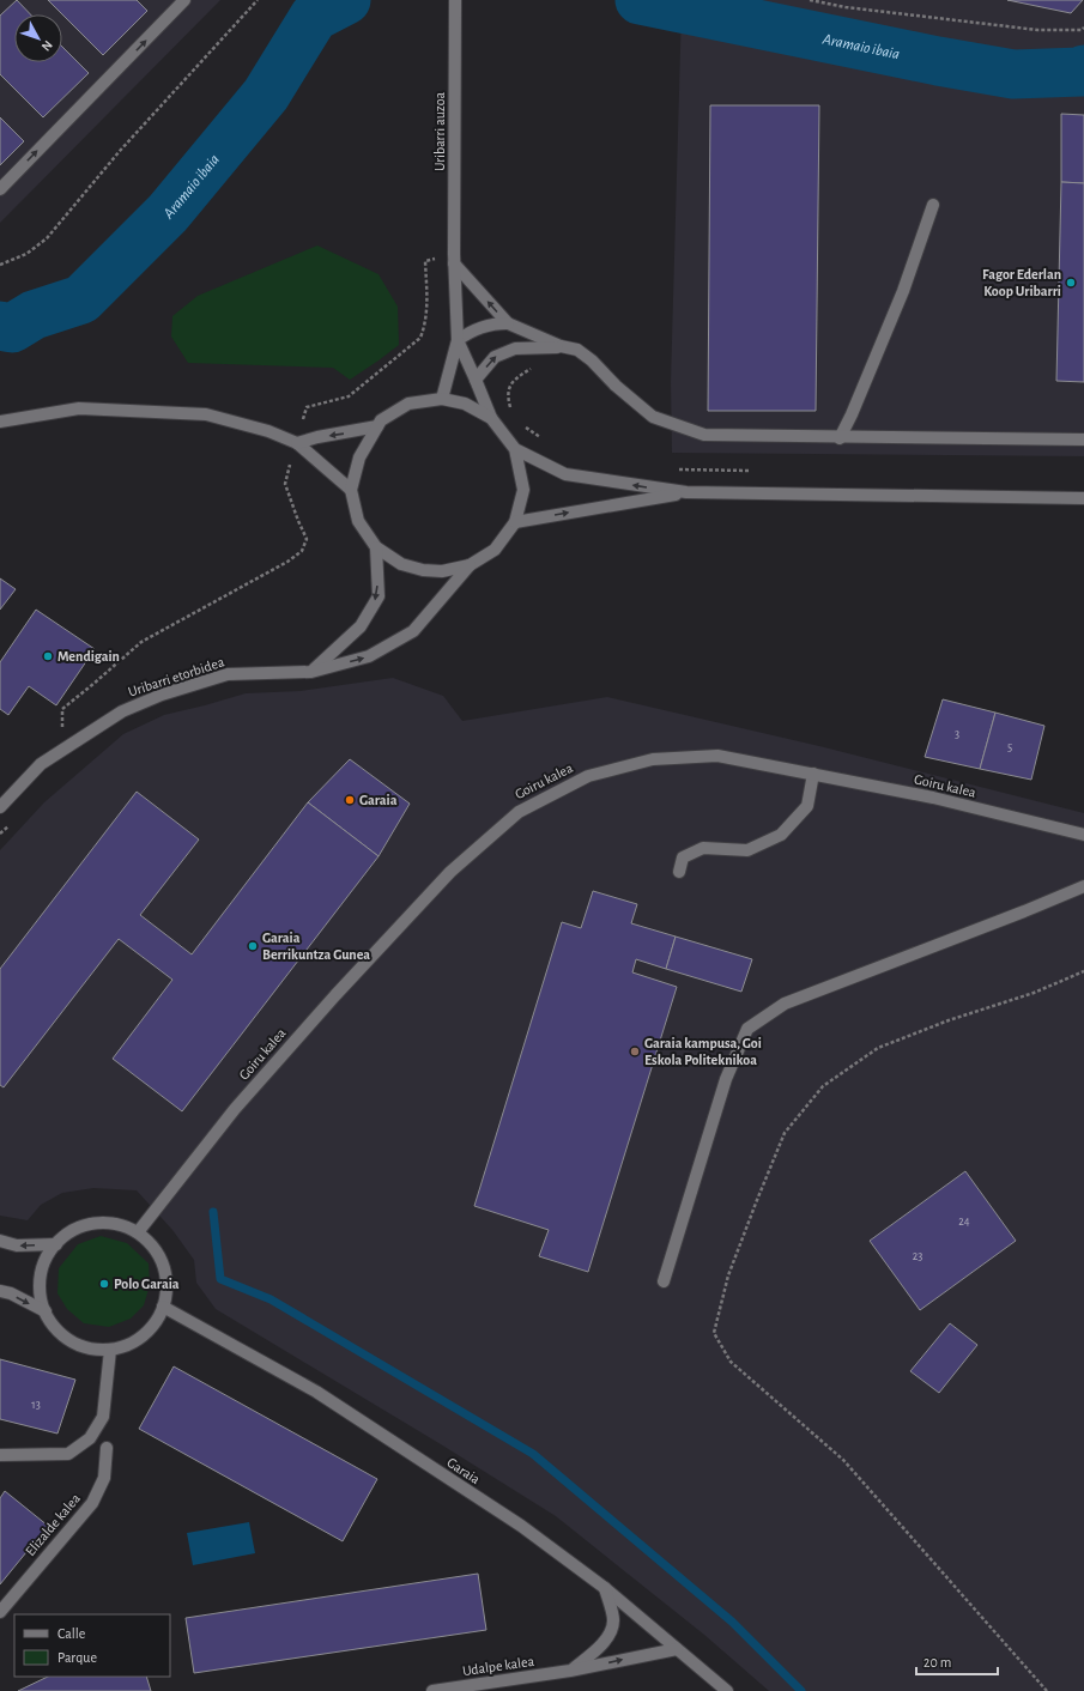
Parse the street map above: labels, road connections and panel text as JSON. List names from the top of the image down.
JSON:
{
  "streets": {
    "street": [
      "Uribarri auzoa",
      "Uribarri etorbidea",
      "Goiru kalea",
      "Garaia",
      "Elizalde kalea",
      "Udalpe kalea"
    ]
  },
  "crossings": [
    ["Goiru kalea", "Garaia"],
    ["Garaia", "Udalpe kalea"]
  ],
  "water": ["Aramaio ibaia"],
  "places": [
    "Fagor Ederlan Koop Uribarri",
    "Mendigain",
    "Garaia",
    "Garaia Berrikuntza Gunea",
    "Garaia kampusa, Goi Eskola Politeknikoa",
    "Polo Garaia"
  ],
  "house_numbers": [
    "3",
    "5",
    "24",
    "23",
    "13"
  ],
  "legend": ["Calle", "Parque"],
  "scale_bar": "20 m",
  "north": "bottom right"
}
